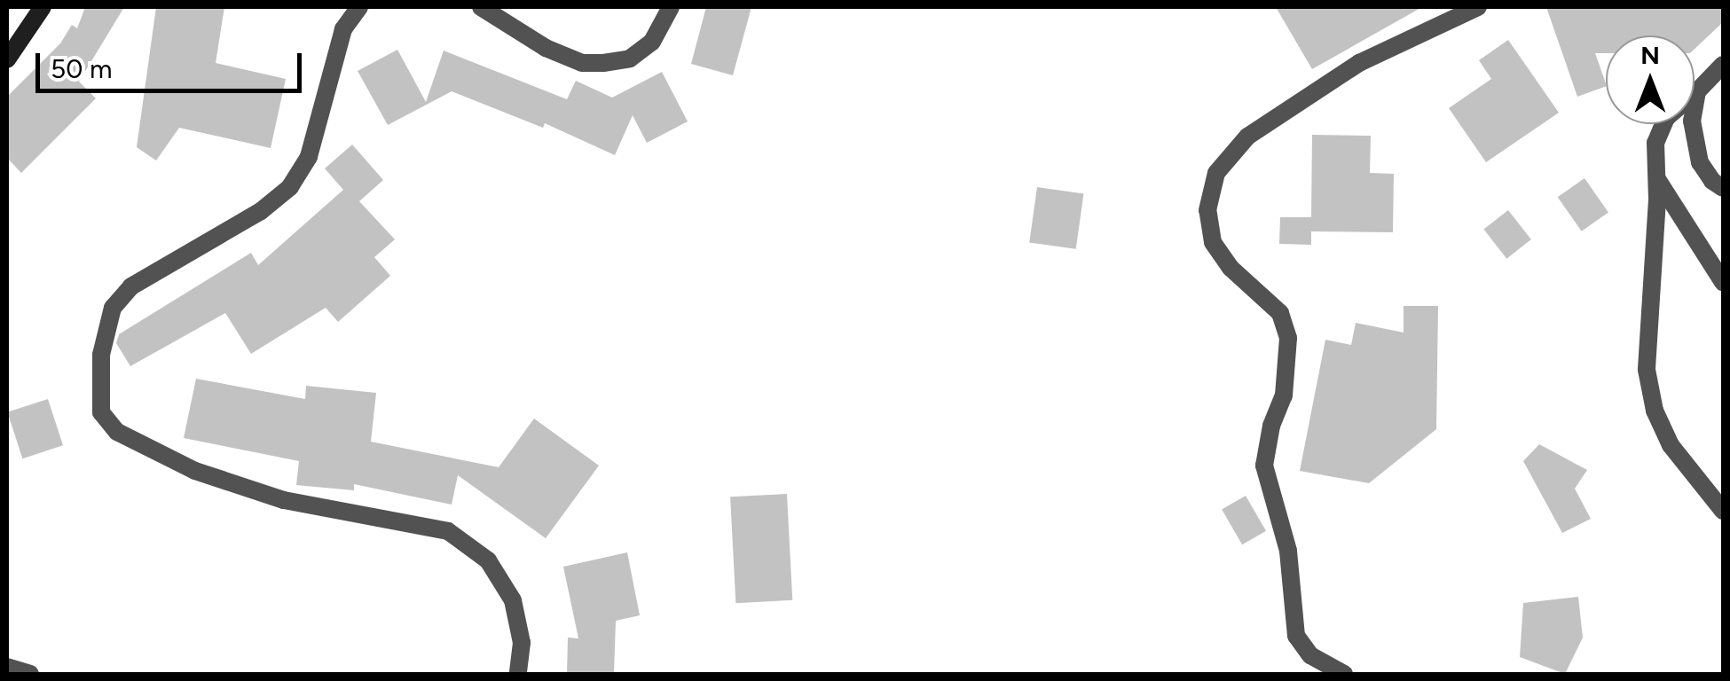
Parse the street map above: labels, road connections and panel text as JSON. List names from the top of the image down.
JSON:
{
  "scale_bar": "50 m",
  "north": "top"
}
